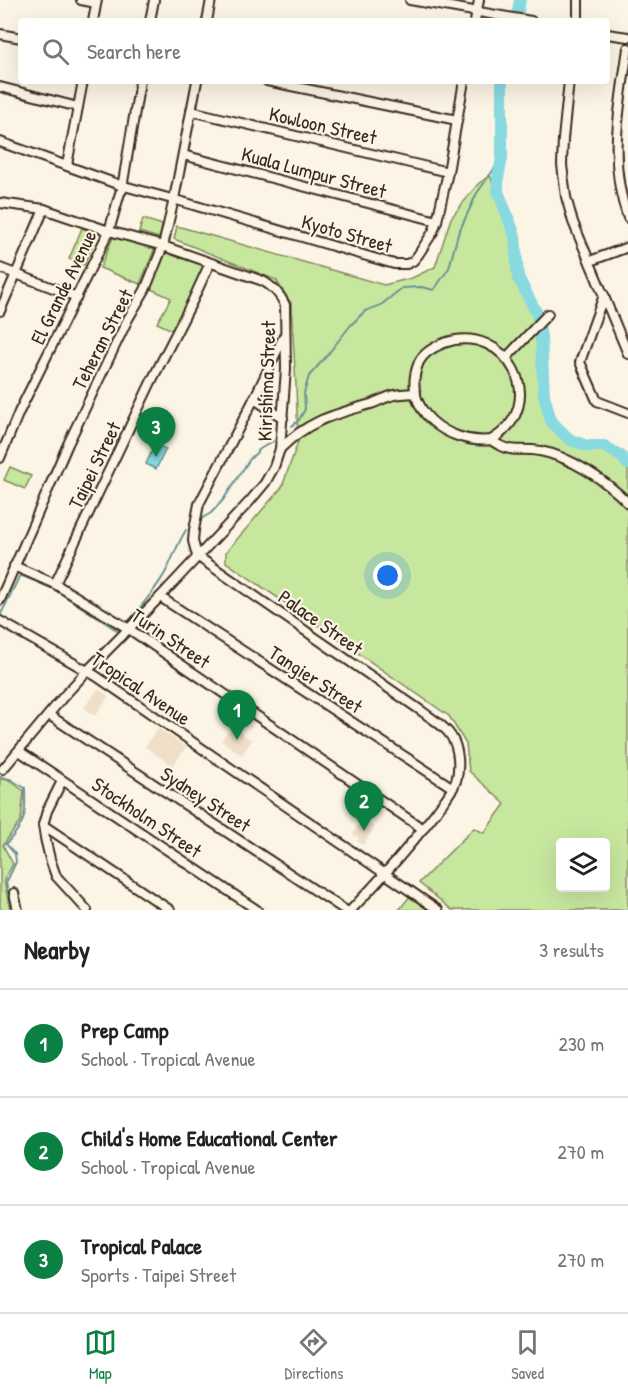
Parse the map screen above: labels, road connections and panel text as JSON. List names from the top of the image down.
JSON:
{
  "streets": {
    "street": [
      "Kowloon Street",
      "Kuala Lumpur Street",
      "Kyoto Street",
      "El Grande Avenue",
      "Teheran Street",
      "Kirishima Street",
      "Taipei Street",
      "Palace Street",
      "Turin Street",
      "Tangier Street",
      "Tropical Avenue",
      "Sydney Street",
      "Stockholm Street"
    ]
  },
  "crossings": [
    ["Kowloon Street", "Kyoto Street"],
    ["Kowloon Street", "Teheran Street"],
    ["Kuala Lumpur Street", "Kyoto Street"],
    ["Kuala Lumpur Street", "Teheran Street"],
    ["Kyoto Street", "El Grande Avenue"],
    ["Kyoto Street", "Teheran Street"],
    ["El Grande Avenue", "Kirishima Street"],
    ["Teheran Street", "Kirishima Street"],
    ["Teheran Street", "Turin Street"],
    ["Kirishima Street", "Taipei Street"],
    ["Kirishima Street", "Palace Street"],
    ["Kirishima Street", "Turin Street"],
    ["Kirishima Street", "Tangier Street"],
    ["Kirishima Street", "Tropical Avenue"],
    ["Kirishima Street", "Sydney Street"],
    ["Kirishima Street", "Stockholm Street"],
    ["Taipei Street", "Turin Street"],
    ["Palace Street", "Turin Street"],
    ["Palace Street", "Tangier Street"],
    ["Palace Street", "Tropical Avenue"]
  ],
  "page": {
    "search": "Search here",
    "pins": ["3", "1", "2"],
    "heading": ["Nearby", "3 results"],
    "list": [
      {
        "mark": "1",
        "name": "Prep Camp",
        "note": "School · Tropical Avenue",
        "value": "230 m"
      },
      {
        "mark": "2",
        "name": "Child's Home Educational Center",
        "note": "School · Tropical Avenue",
        "value": "270 m"
      },
      {
        "mark": "3",
        "name": "Tropical Palace",
        "note": "Sports · Taipei Street",
        "value": "270 m"
      }
    ],
    "nav": ["Map", "Directions", "Saved"]
  }
}
